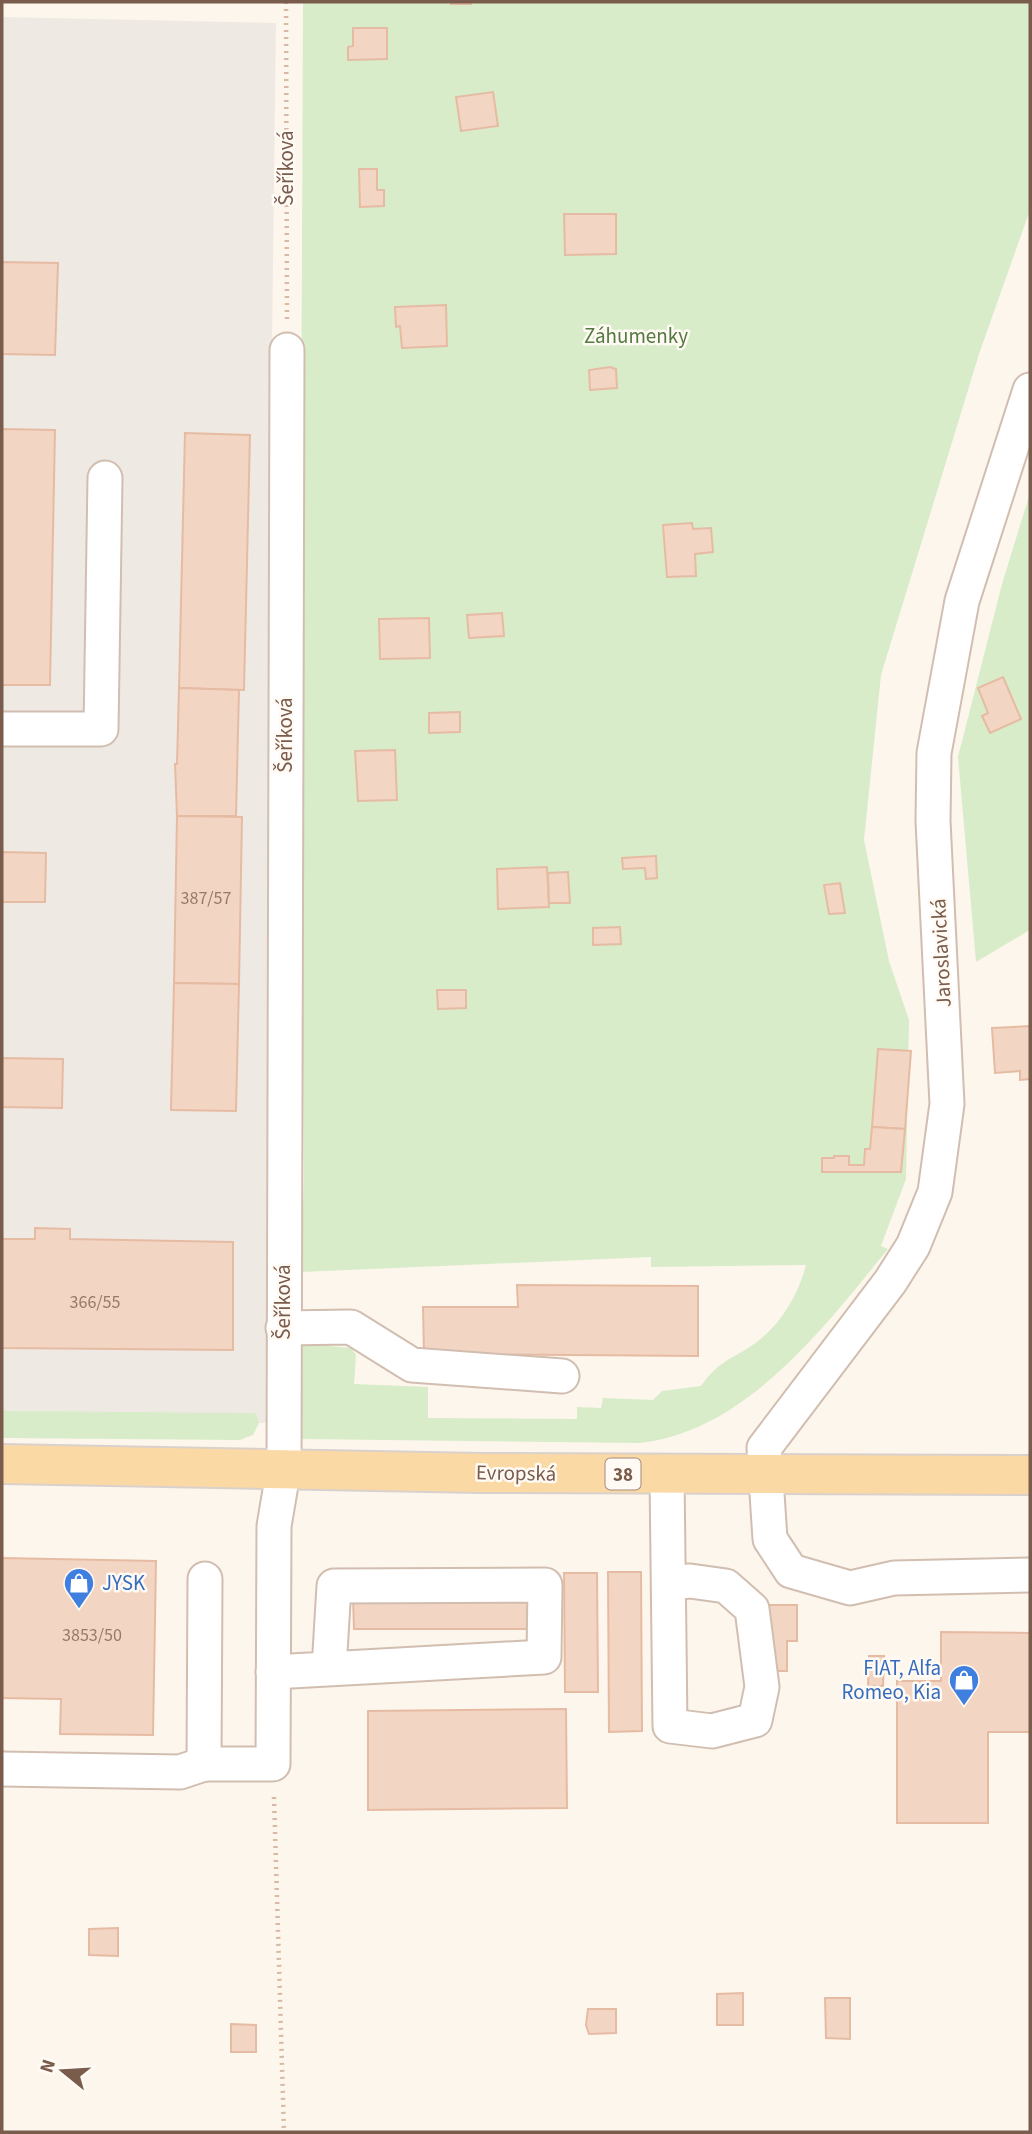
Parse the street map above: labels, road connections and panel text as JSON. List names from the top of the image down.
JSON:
{
  "streets": {
    "main road": ["Evropská", "38"],
    "street": ["Šeříková", "Jaroslavická"]
  },
  "crossings": [
    ["Šeříková", "Evropská"],
    ["Jaroslavická", "Evropská"]
  ],
  "parks": ["Záhumenky"],
  "places": {
    "shop": ["JYSK", "FIAT, Alfa Romeo, Kia"]
  },
  "house_numbers": ["387/57", "366/55", "3853/50"],
  "north": "left"
}
